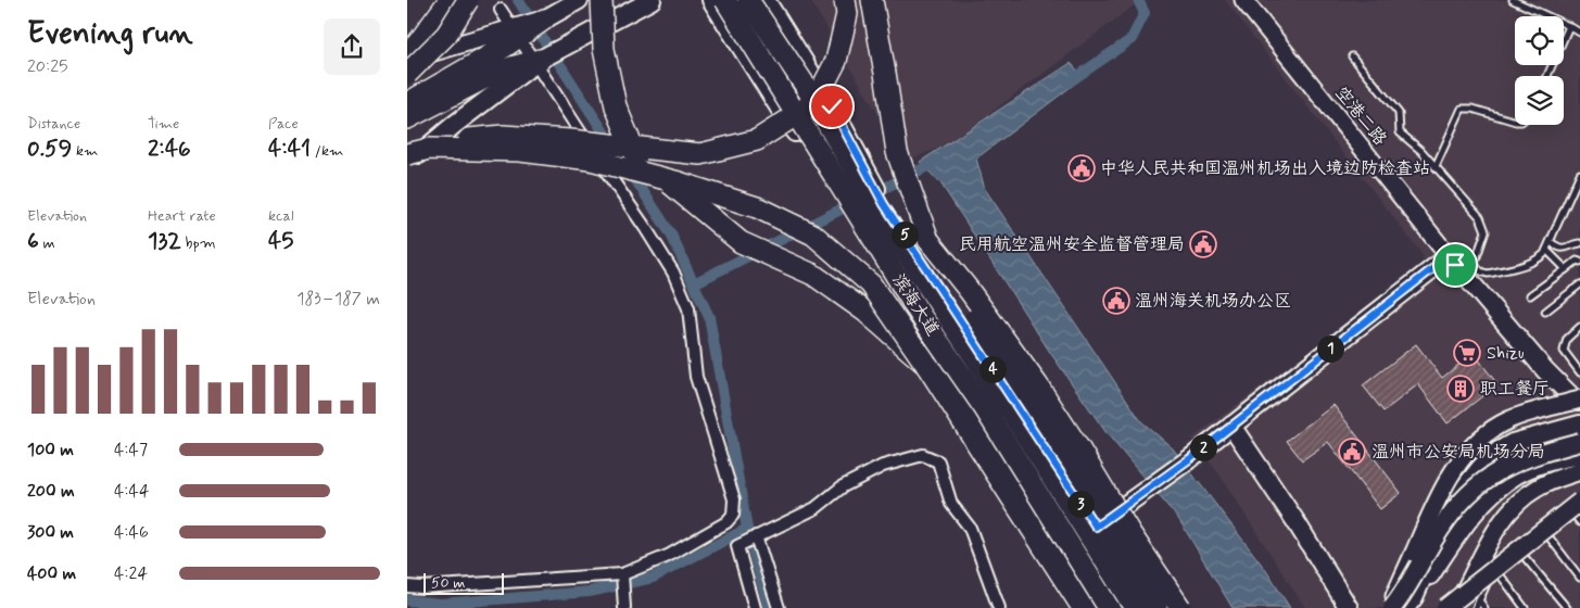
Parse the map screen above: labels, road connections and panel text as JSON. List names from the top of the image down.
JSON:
{
  "streets": {
    "highway": ["滨海大道"],
    "main road": ["空港二路"]
  },
  "places": {
    "public building": [
      "中华人民共和国温州机场出入境边防检查站",
      "民用航空温州安全监督管理局",
      "温州海关机场办公区",
      "温州市公安局机场分局"
    ],
    "supermarket": ["Shizu"],
    "building": ["职工餐厅"]
  },
  "scale_bar": "50 m",
  "page": {
    "heading": ["Evening run", "20:25"],
    "stats": [
      ["Distance", "0.59 km"],
      ["Time", "2:46"],
      ["Pace", "4:41 /km"],
      ["Elevation", "6 m"],
      ["Heart rate", "132 bpm"],
      ["kcal", "45"]
    ],
    "pins": [
      "5",
      "1",
      "4",
      "2",
      "3"
    ],
    "chart": ["Elevation", "183–187 m"],
    "list": [
      {
        "name": "100 m",
        "note": "4:47"
      },
      {
        "name": "200 m",
        "note": "4:44"
      },
      {
        "name": "300 m",
        "note": "4:46"
      },
      {
        "name": "400 m",
        "note": "4:24"
      }
    ],
    "scale": "50 m"
  }
}
